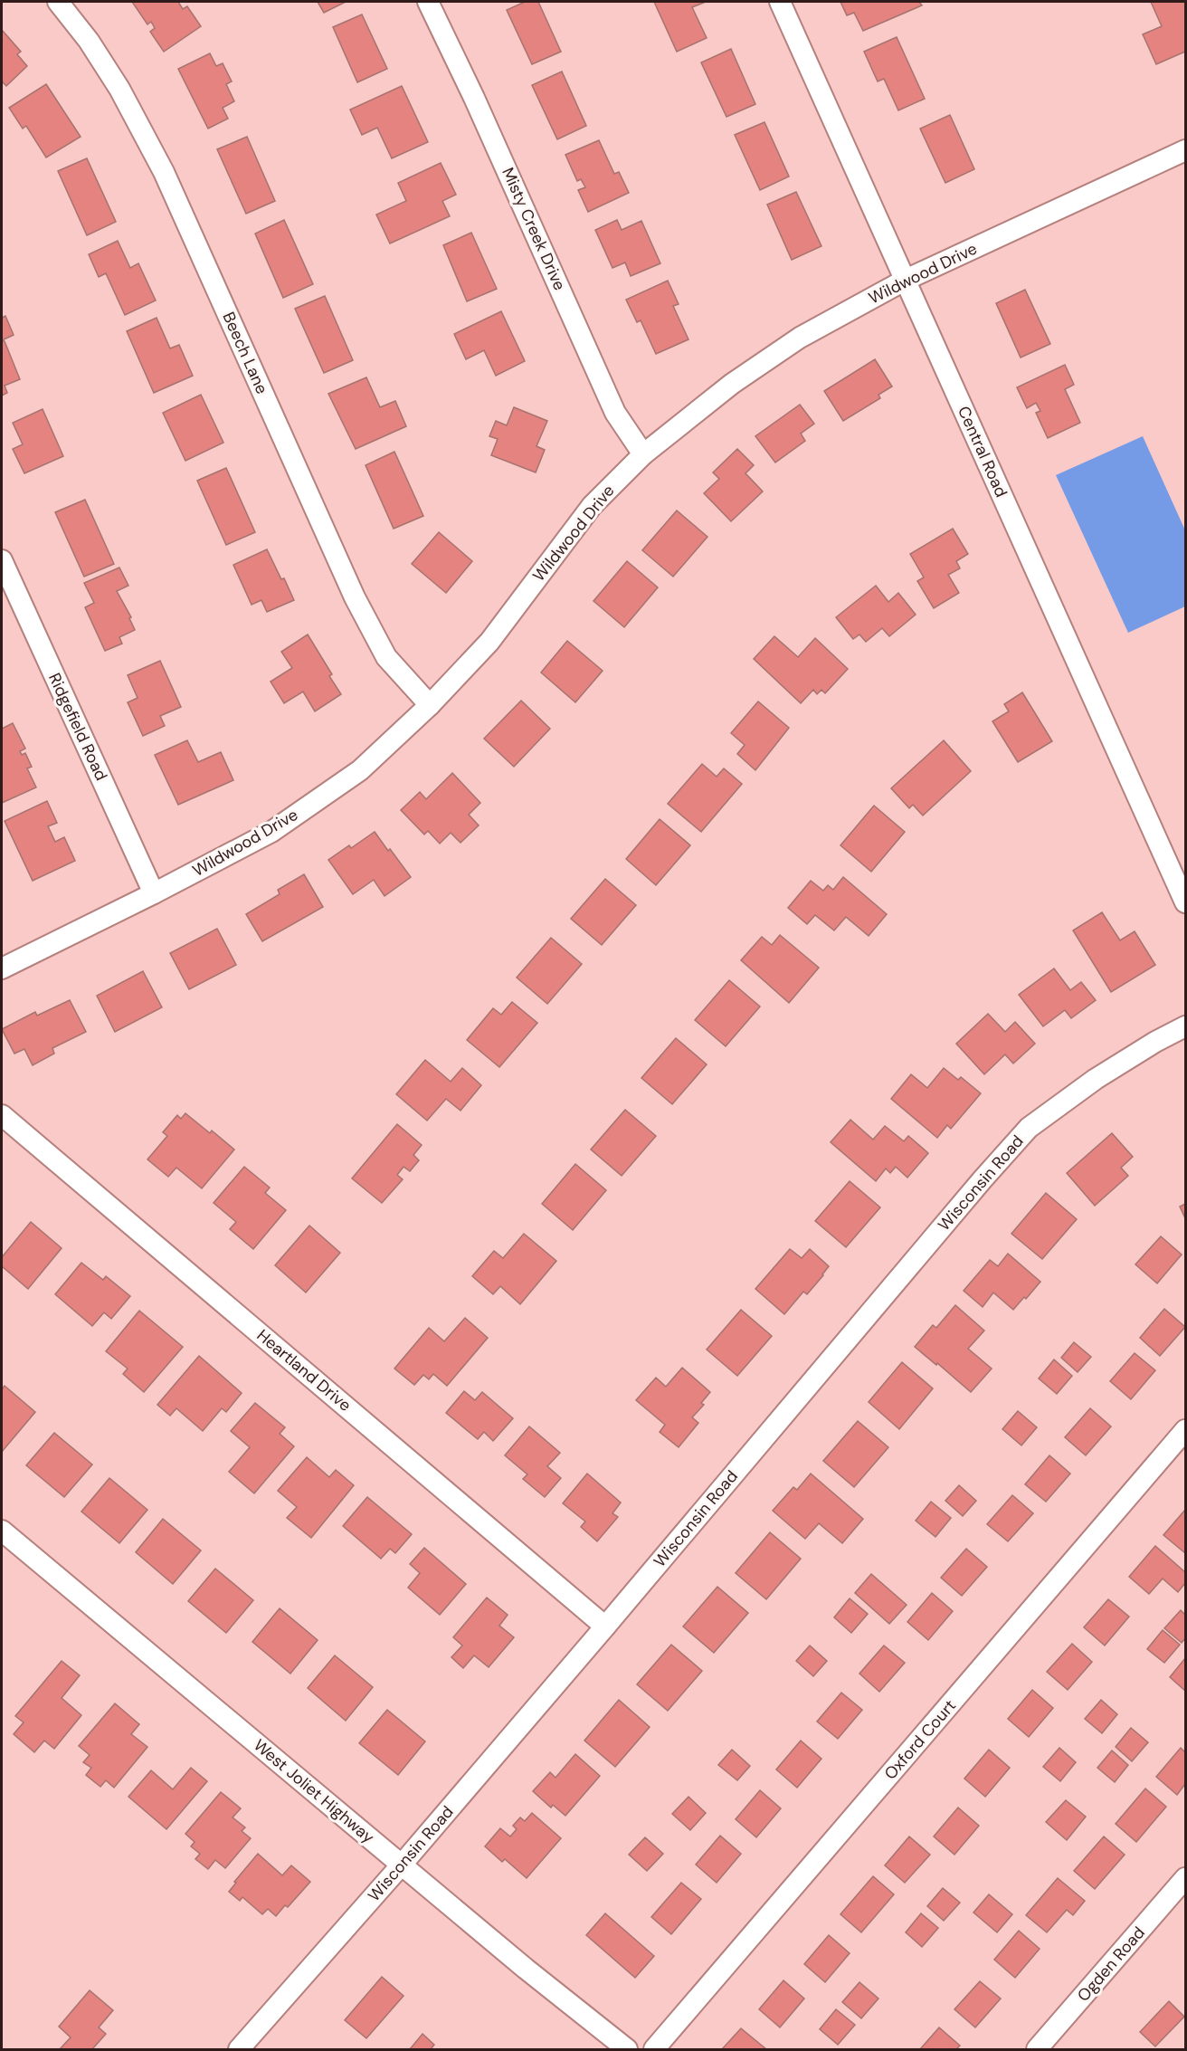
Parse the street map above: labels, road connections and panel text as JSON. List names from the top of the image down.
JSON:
{
  "streets": {
    "street": [
      "Misty Creek Drive",
      "Wildwood Drive",
      "Beech Lane",
      "Central Road",
      "Ridgefield Road",
      "Wisconsin Road",
      "Heartland Drive",
      "Oxford Court",
      "West Joliet Highway",
      "Ogden Road"
    ]
  },
  "crossings": [
    ["Misty Creek Drive", "Wildwood Drive"],
    ["Wildwood Drive", "Beech Lane"],
    ["Wildwood Drive", "Central Road"],
    ["Wildwood Drive", "Ridgefield Road"],
    ["Wisconsin Road", "Heartland Drive"],
    ["Wisconsin Road", "West Joliet Highway"]
  ]
}
